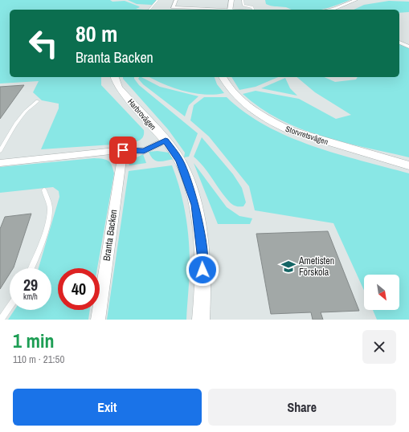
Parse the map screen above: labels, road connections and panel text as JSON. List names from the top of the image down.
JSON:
{
  "streets": {
    "street": ["Harbrovägen", "Storvretsvägen", "Branta Backen"]
  },
  "places": {
    "school or university": ["Ametisten Förskola"]
  },
  "north": "bottom right",
  "page": {
    "turn": ["80 m", "Branta Backen"],
    "speed": "29 km/h",
    "limit": "40",
    "heading": ["1 min", "110 m · 21:50"],
    "buttons": ["Exit", "Share"]
  }
}
